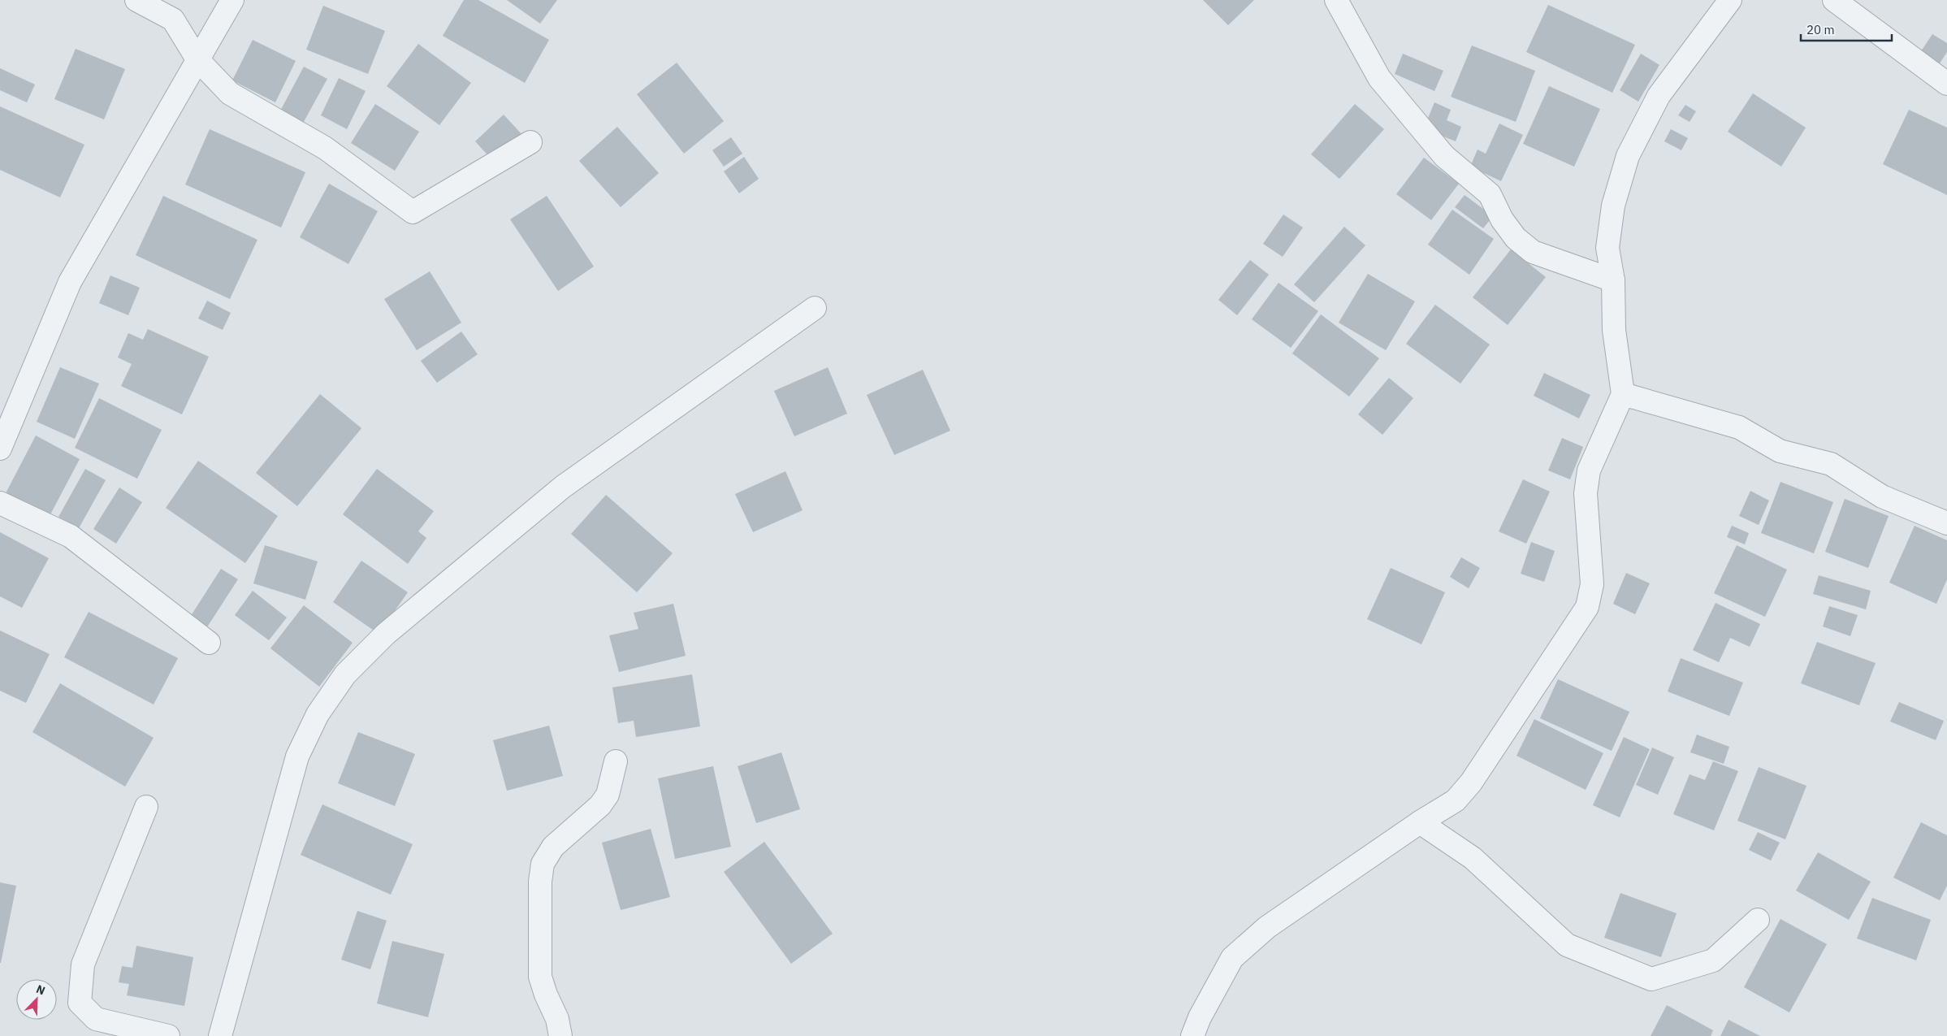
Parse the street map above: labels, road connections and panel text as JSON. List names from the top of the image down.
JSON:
{
  "scale_bar": "20 m",
  "north": "top right"
}
